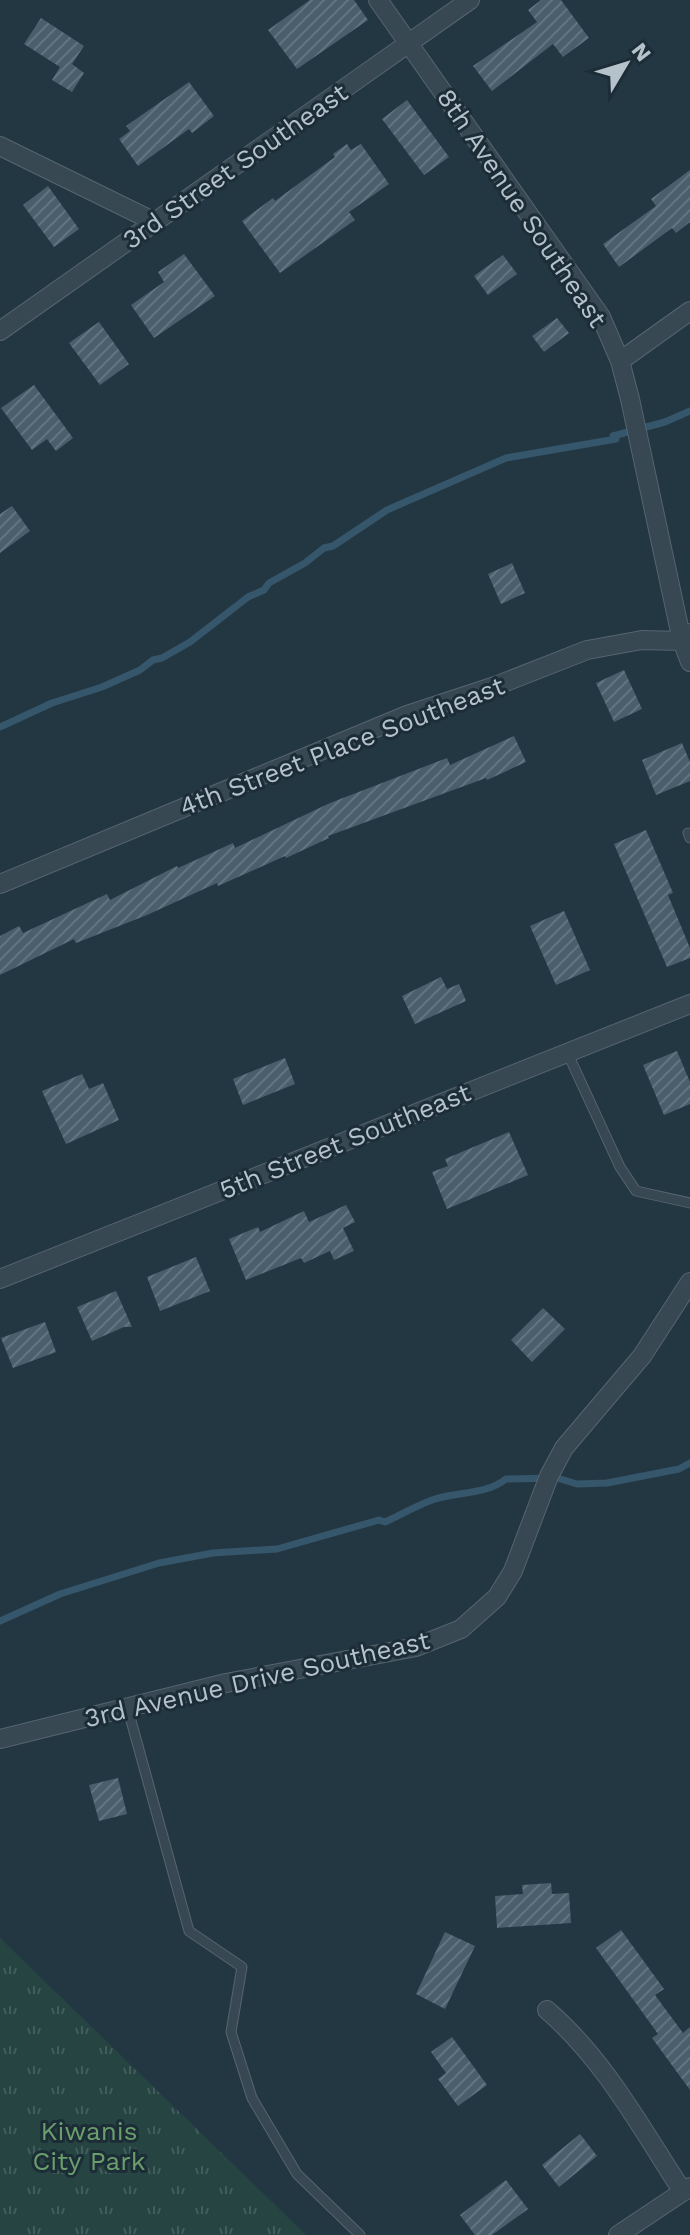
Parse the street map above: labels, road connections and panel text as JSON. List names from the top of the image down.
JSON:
{
  "streets": {
    "street": [
      "3rd Street Southeast",
      "8th Avenue Southeast",
      "4th Street Place Southeast",
      "5th Street Southeast",
      "3rd Avenue Drive Southeast"
    ]
  },
  "crossings": [
    ["3rd Street Southeast", "8th Avenue Southeast"],
    ["8th Avenue Southeast", "4th Street Place Southeast"]
  ],
  "parks": ["Kiwanis City Park"],
  "north": "top right"
}
